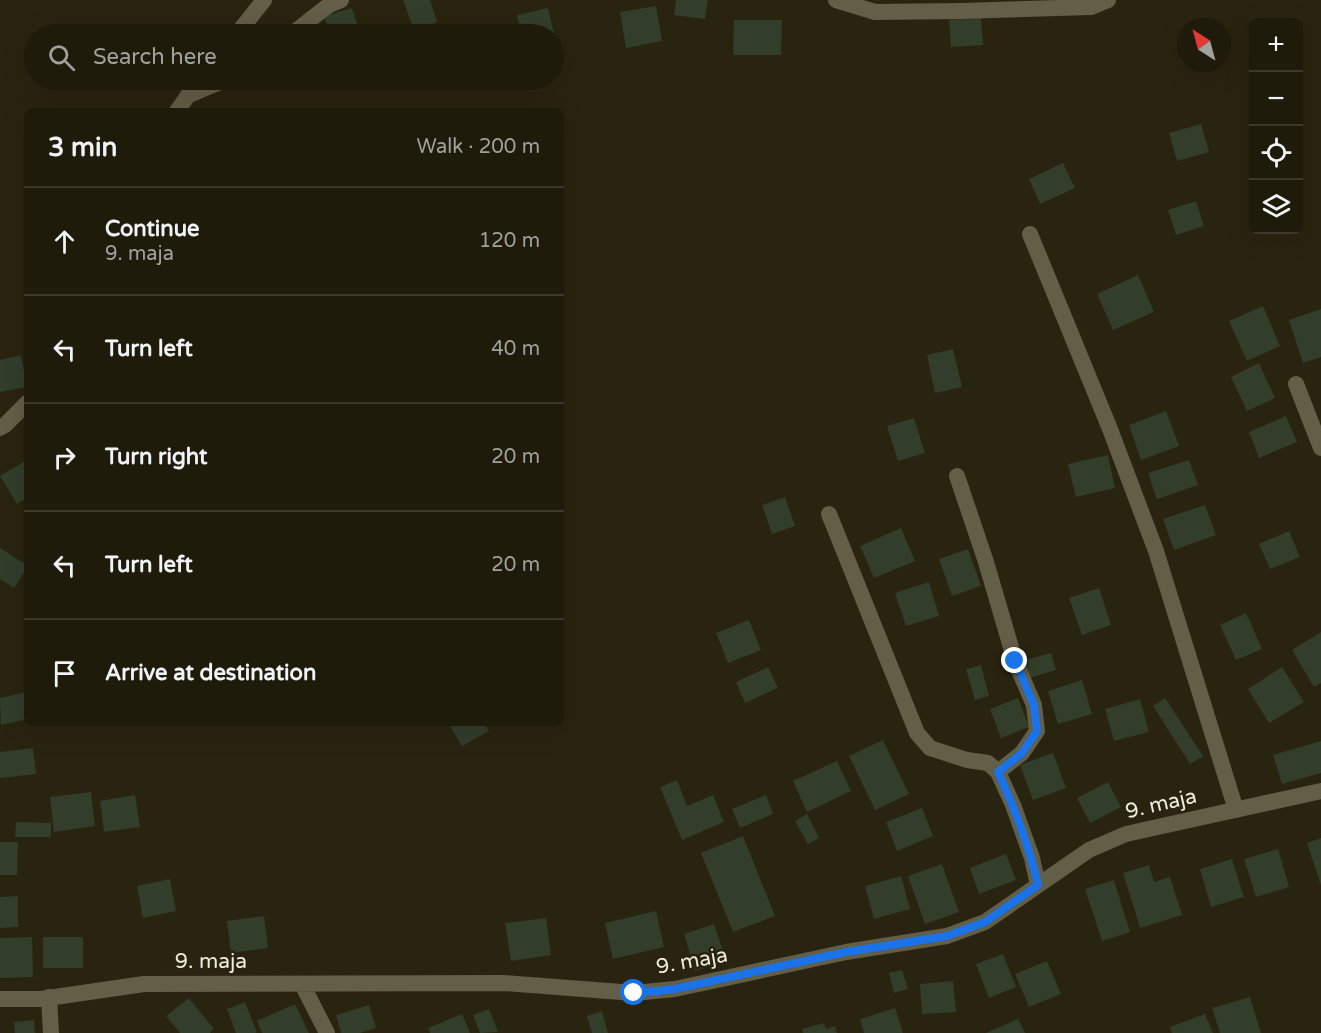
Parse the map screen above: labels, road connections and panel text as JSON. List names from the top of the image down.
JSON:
{
  "streets": {
    "street": ["9. maja"]
  },
  "north": "top left",
  "page": {
    "map_buttons": ["+", "−"],
    "search": "Search here",
    "heading": ["3 min", "Walk · 200 m"],
    "list": [
      ["Continue", "9. maja", "120 m"],
      ["Turn left", "40 m"],
      ["Turn right", "20 m"],
      ["Turn left", "20 m"],
      "Arrive at destination"
    ]
  }
}
